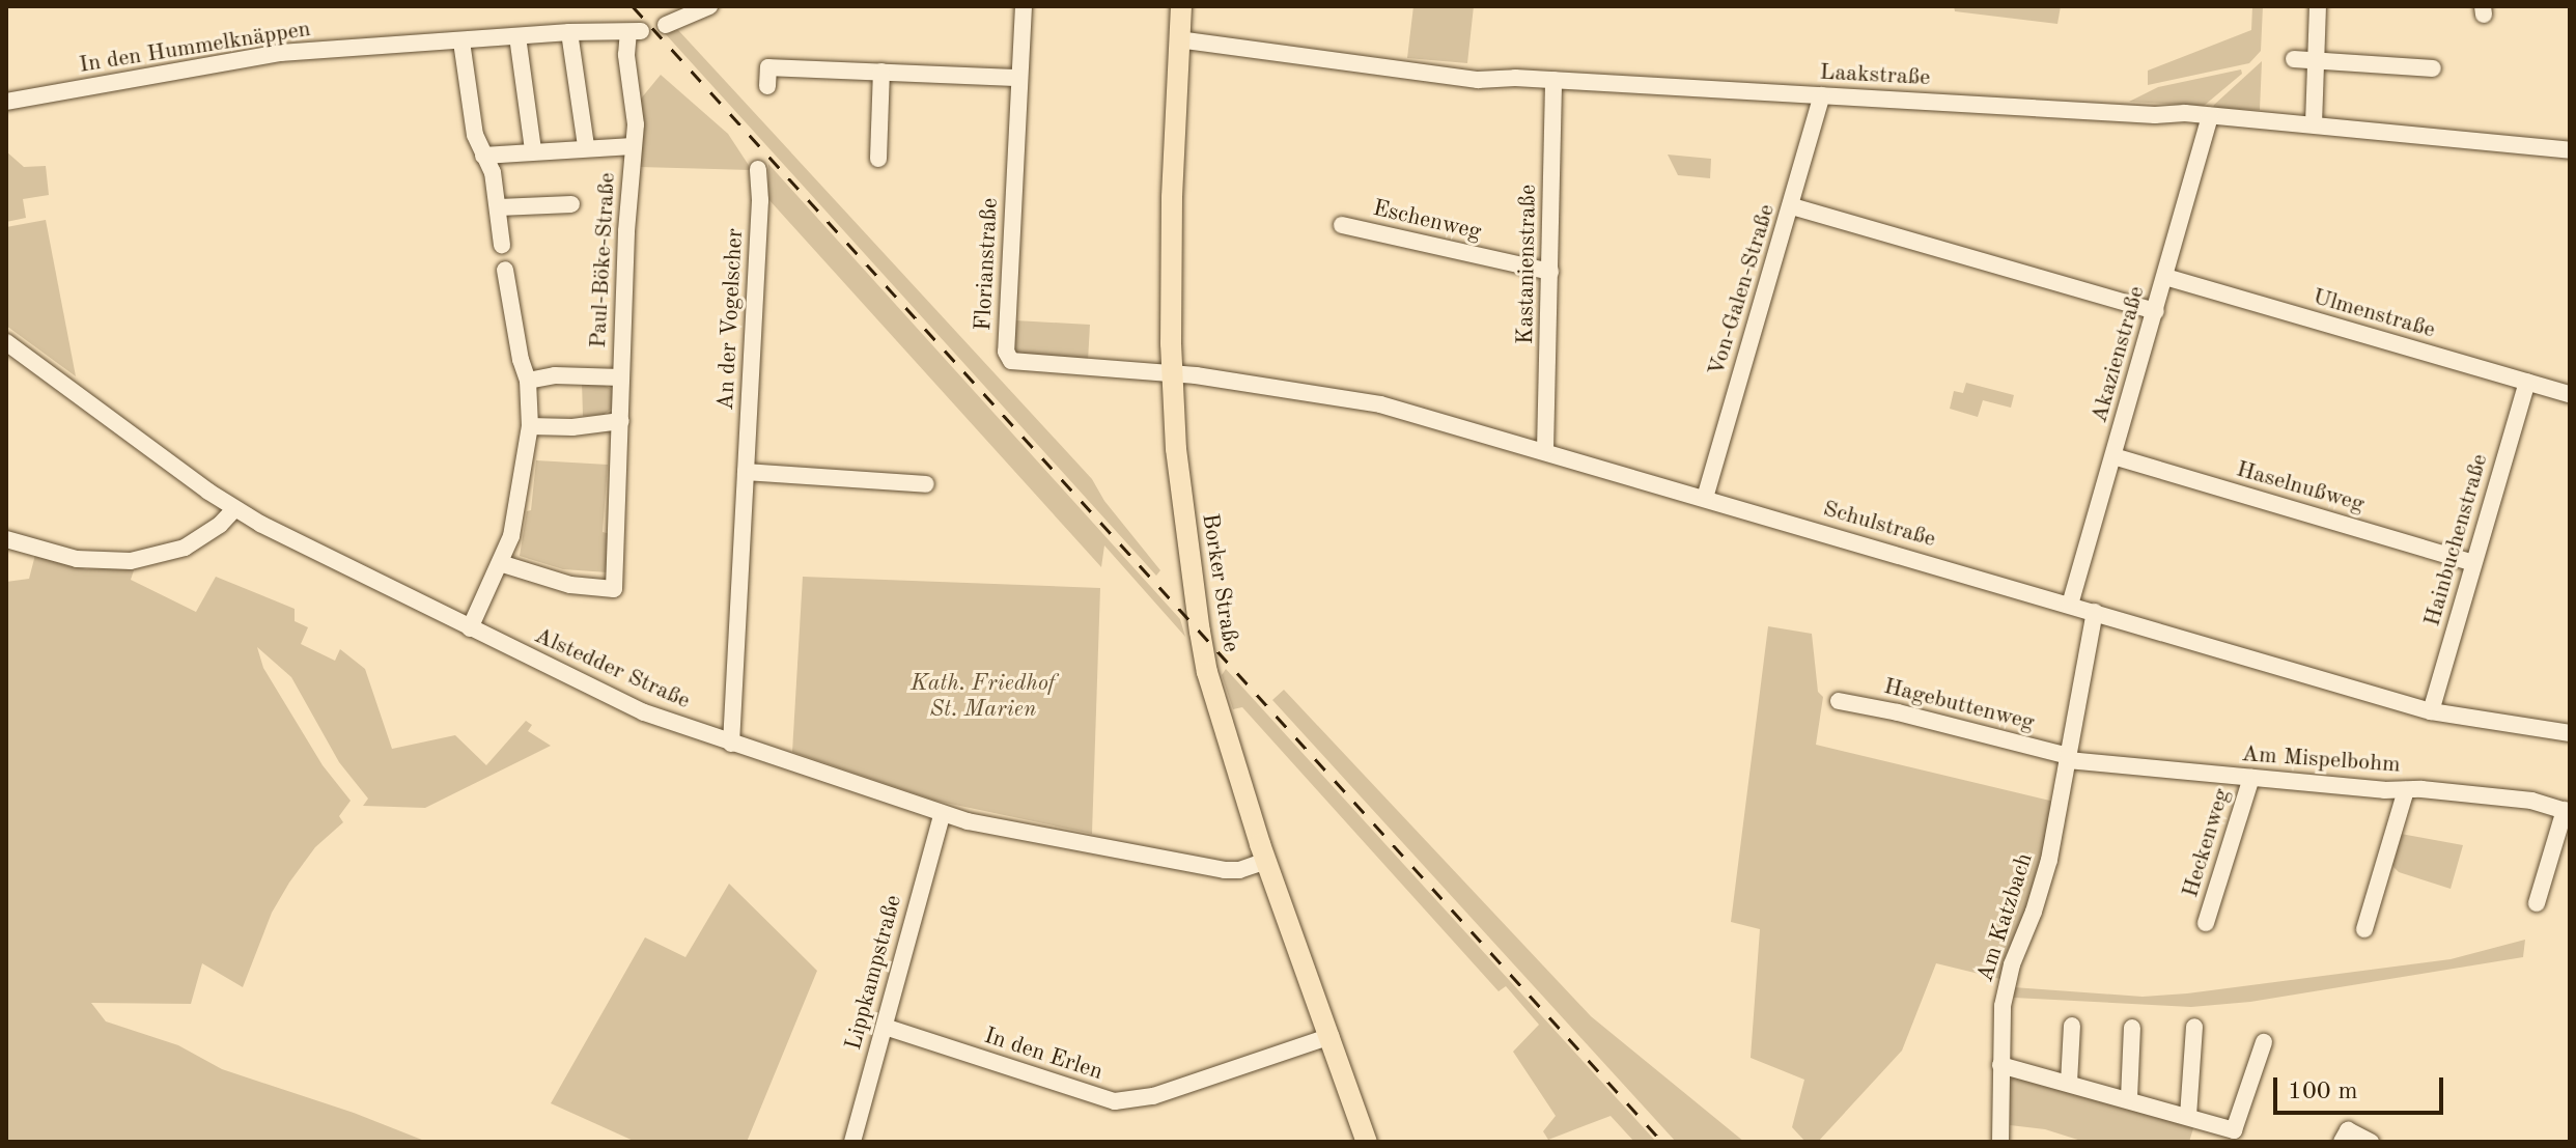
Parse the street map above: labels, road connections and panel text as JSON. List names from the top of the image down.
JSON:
{
  "streets": {
    "main road": ["Borker Straße"],
    "street": [
      "In den Hummelknäppen",
      "Laakstraße",
      "Eschenweg",
      "Paul-Böke-Straße",
      "Florianstraße",
      "Kastanienstraße",
      "Von-Galen-Straße",
      "Ulmenstraße",
      "An der Vogelscher",
      "Akazienstraße",
      "Haselnußweg",
      "Schulstraße",
      "Hainbuchenstraße",
      "Alstedder Straße",
      "Hagebuttenweg",
      "Am Mispelbohm",
      "Heckenweg",
      "Am Katzbach",
      "Lippkampstraße",
      "In den Erlen"
    ]
  },
  "crossings": [
    ["In den Hummelknäppen", "Paul-Böke-Straße"],
    ["Laakstraße", "Kastanienstraße"],
    ["Laakstraße", "Von-Galen-Straße"],
    ["Laakstraße", "Akazienstraße"],
    ["Laakstraße", "Borker Straße"],
    ["Eschenweg", "Kastanienstraße"],
    ["Florianstraße", "Schulstraße"],
    ["Florianstraße", "Borker Straße"],
    ["Kastanienstraße", "Schulstraße"],
    ["Von-Galen-Straße", "Schulstraße"],
    ["Ulmenstraße", "Akazienstraße"],
    ["Ulmenstraße", "Hainbuchenstraße"],
    ["An der Vogelscher", "Alstedder Straße"],
    ["Akazienstraße", "Haselnußweg"],
    ["Akazienstraße", "Schulstraße"],
    ["Haselnußweg", "Hainbuchenstraße"],
    ["Schulstraße", "Hainbuchenstraße"],
    ["Schulstraße", "Borker Straße"],
    ["Schulstraße", "Am Katzbach"],
    ["Borker Straße", "Alstedder Straße"],
    ["Borker Straße", "In den Erlen"],
    ["Alstedder Straße", "Lippkampstraße"],
    ["Hagebuttenweg", "Am Mispelbohm"],
    ["Hagebuttenweg", "Am Katzbach"],
    ["Am Mispelbohm", "Heckenweg"],
    ["Am Mispelbohm", "Am Katzbach"],
    ["Lippkampstraße", "In den Erlen"]
  ],
  "parks": ["Kath. Friedhof St. Marien"],
  "scale_bar": "100 m"
}
